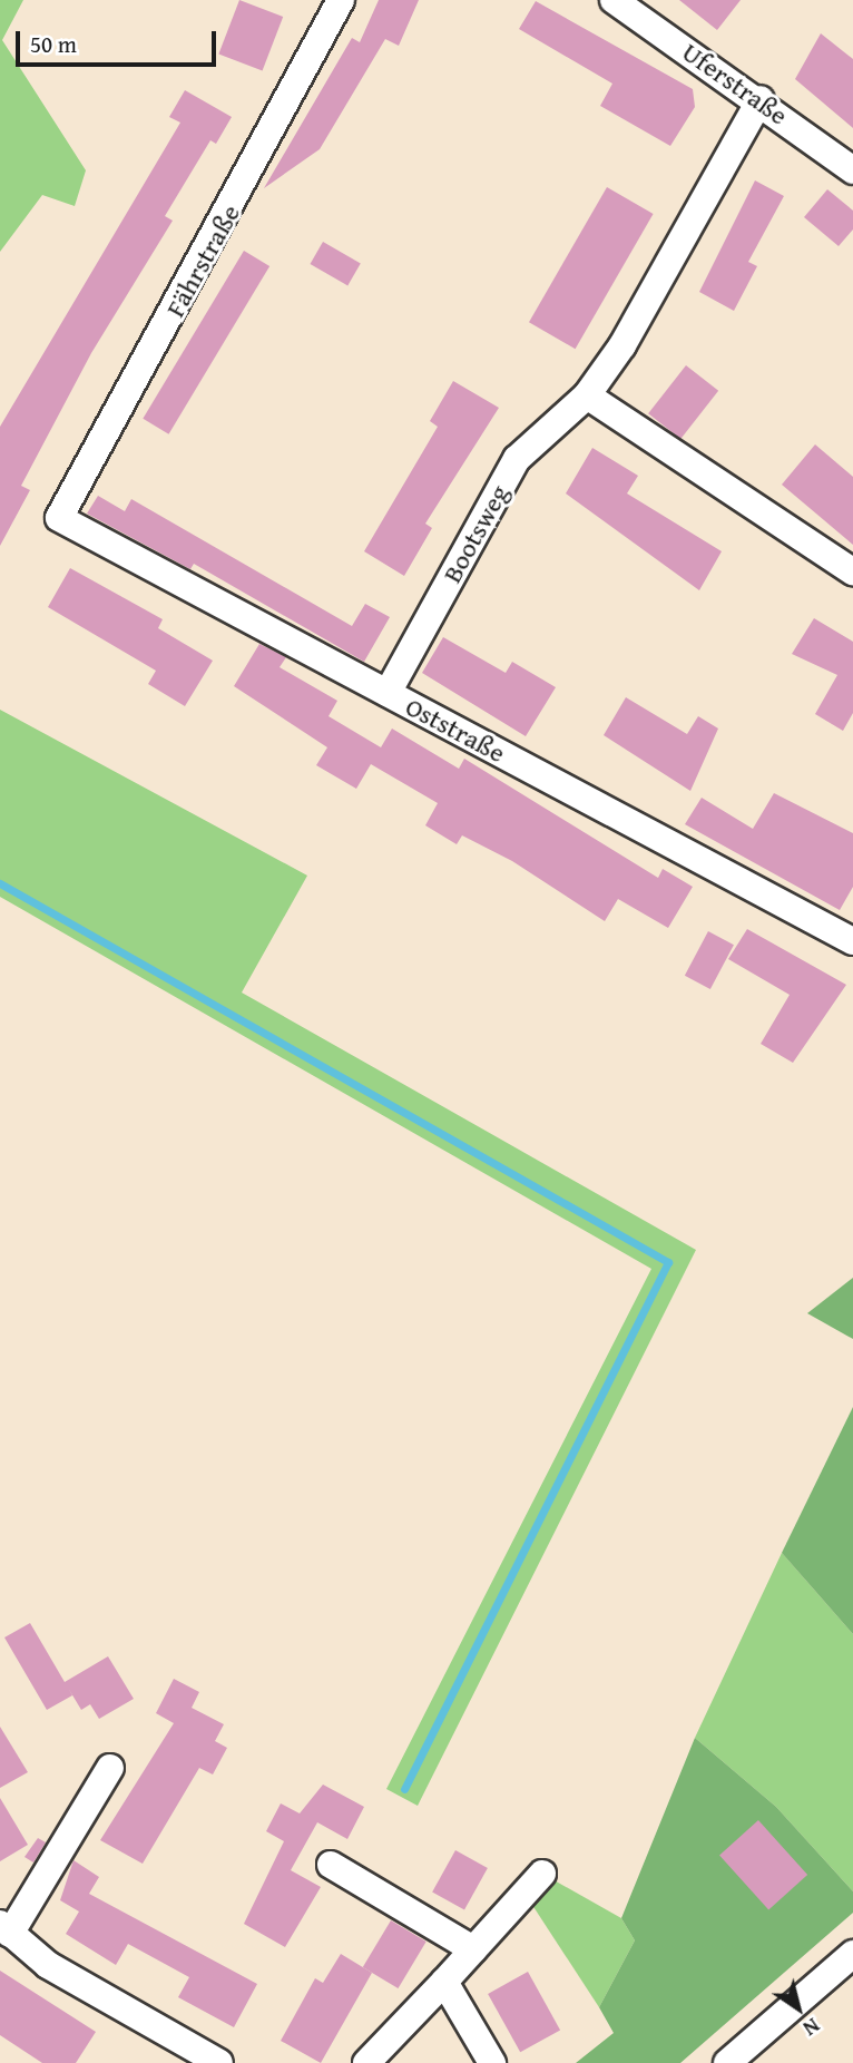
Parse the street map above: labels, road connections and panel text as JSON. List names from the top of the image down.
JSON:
{
  "streets": {
    "street": [
      "Uferstraße",
      "Fährstraße",
      "Bootsweg",
      "Oststraße"
    ]
  },
  "crossings": [
    ["Uferstraße", "Bootsweg"],
    ["Fährstraße", "Oststraße"],
    ["Bootsweg", "Oststraße"]
  ],
  "scale_bar": "50 m",
  "north": "bottom right"
}
